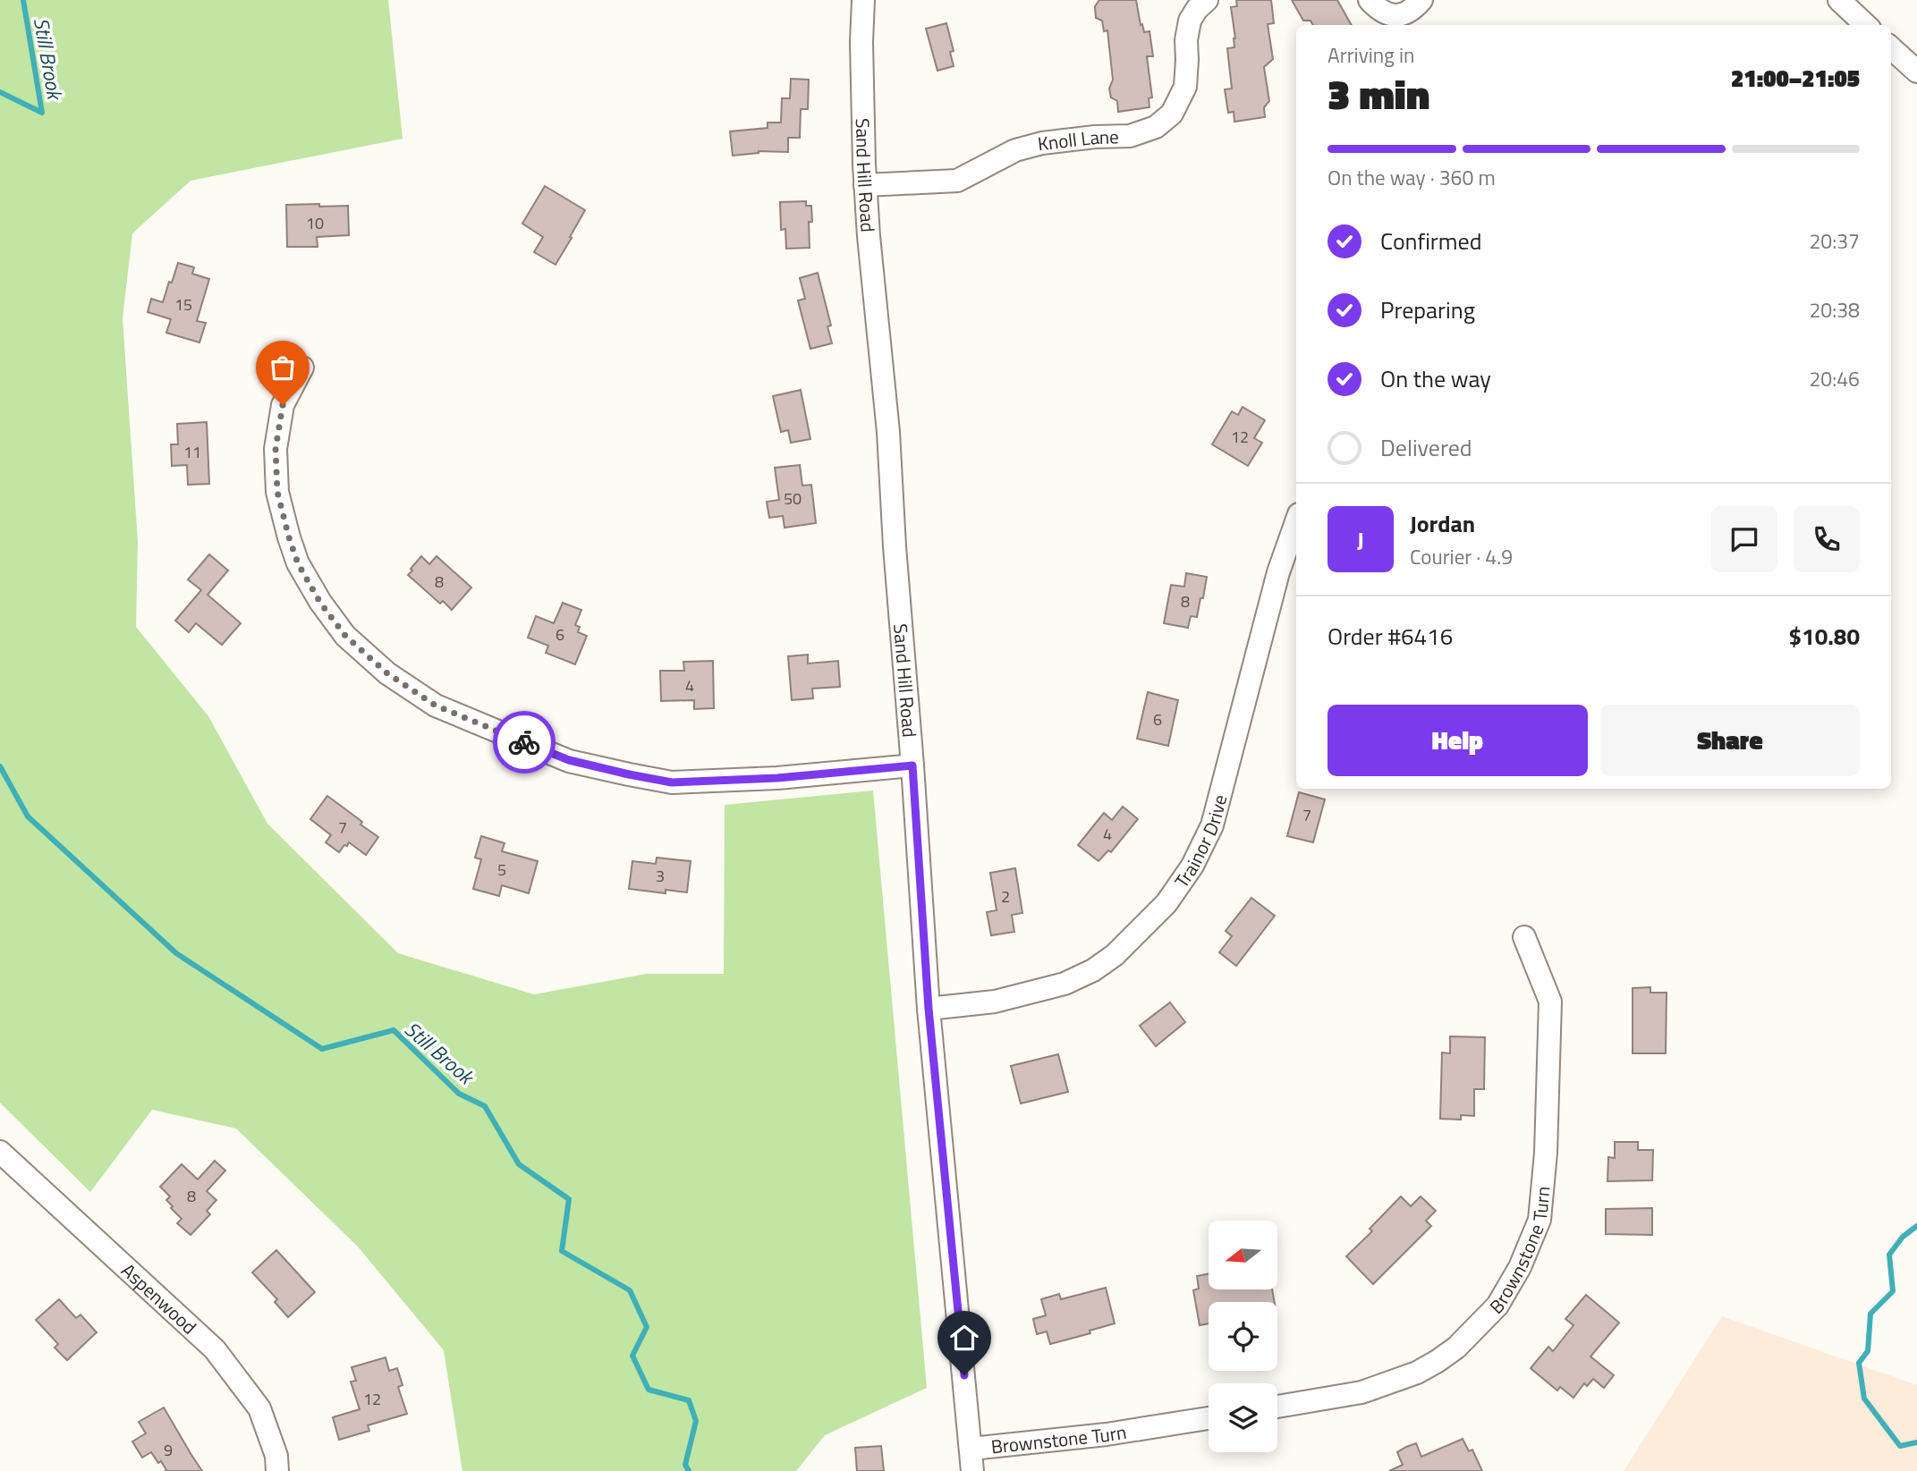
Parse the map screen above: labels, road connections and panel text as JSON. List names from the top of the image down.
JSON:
{
  "streets": {
    "street": [
      "Knoll Lane",
      "Sand Hill Road",
      "Trainor Drive",
      "Brownstone Turn",
      "Aspenwood"
    ]
  },
  "crossings": [
    ["Knoll Lane", "Sand Hill Road"],
    ["Sand Hill Road", "Trainor Drive"],
    ["Sand Hill Road", "Brownstone Turn"]
  ],
  "water": ["Still Brook"],
  "house_numbers": [
    "10",
    "15",
    "12",
    "11",
    "50",
    "8",
    "8",
    "6",
    "4",
    "6",
    "7",
    "7",
    "4",
    "5",
    "3",
    "2",
    "8",
    "12",
    "9"
  ],
  "north": "left",
  "page": {
    "heading": ["3 min", "Arriving in", "21:00–21:05"],
    "panel": [
      "Jordan",
      "Courier · 4.9",
      "Order #6416",
      "$10.80"
    ],
    "bar": "On the way · 360 m",
    "list": [
      ["Confirmed", "20:37"],
      ["Preparing", "20:38"],
      ["On the way", "20:46"],
      "Delivered"
    ],
    "round": "J",
    "buttons": ["Help", "Share"]
  }
}
